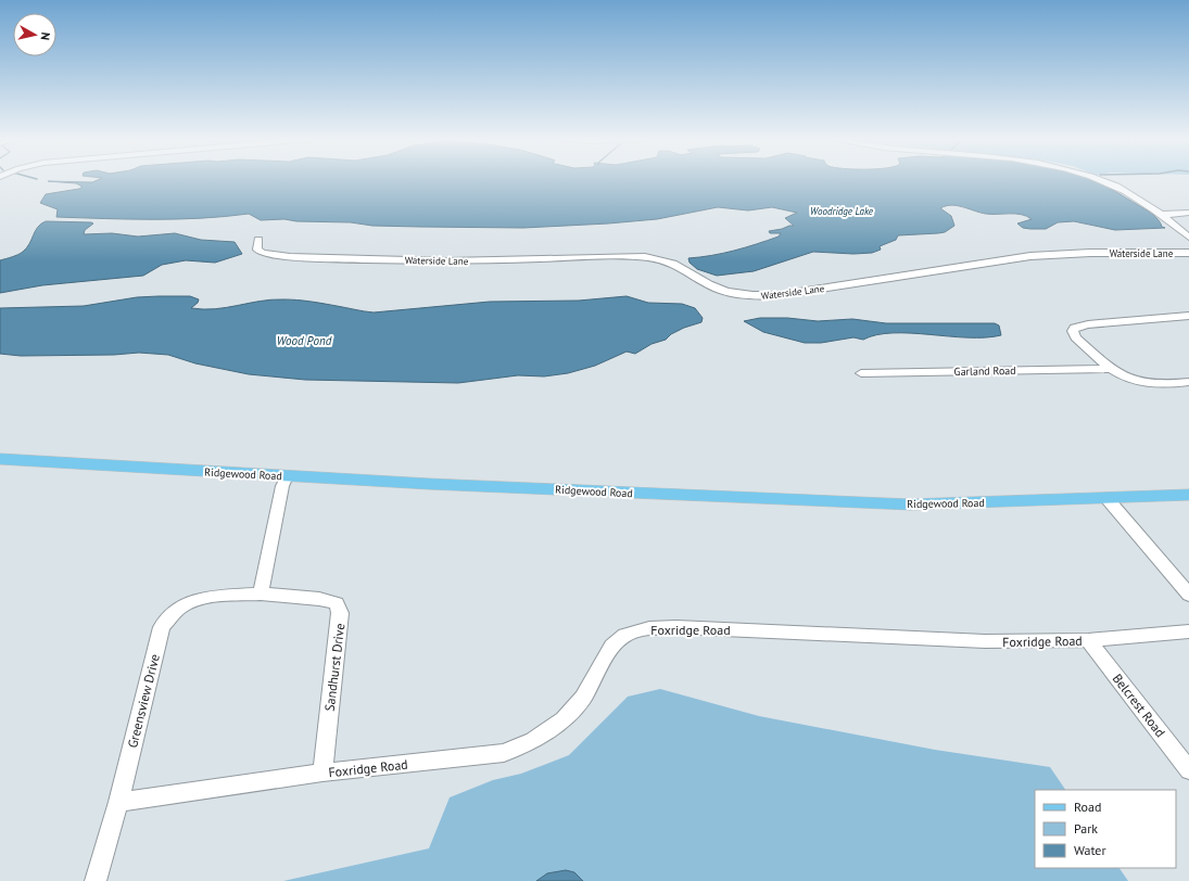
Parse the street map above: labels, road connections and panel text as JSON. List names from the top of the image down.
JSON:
{
  "streets": {
    "main road": ["Ridgewood Road"],
    "street": [
      "Waterside Lane",
      "Garland Road",
      "Foxridge Road",
      "Sandhurst Drive",
      "Greensview Drive",
      "Belcrest Road"
    ]
  },
  "crossings": [
    ["Foxridge Road", "Sandhurst Drive"],
    ["Foxridge Road", "Greensview Drive"],
    ["Foxridge Road", "Belcrest Road"],
    ["Sandhurst Drive", "Greensview Drive"]
  ],
  "water": ["Woodridge Lake", "Wood Pond"],
  "legend": ["Road", "Park", "Water"],
  "north": "right"
}
